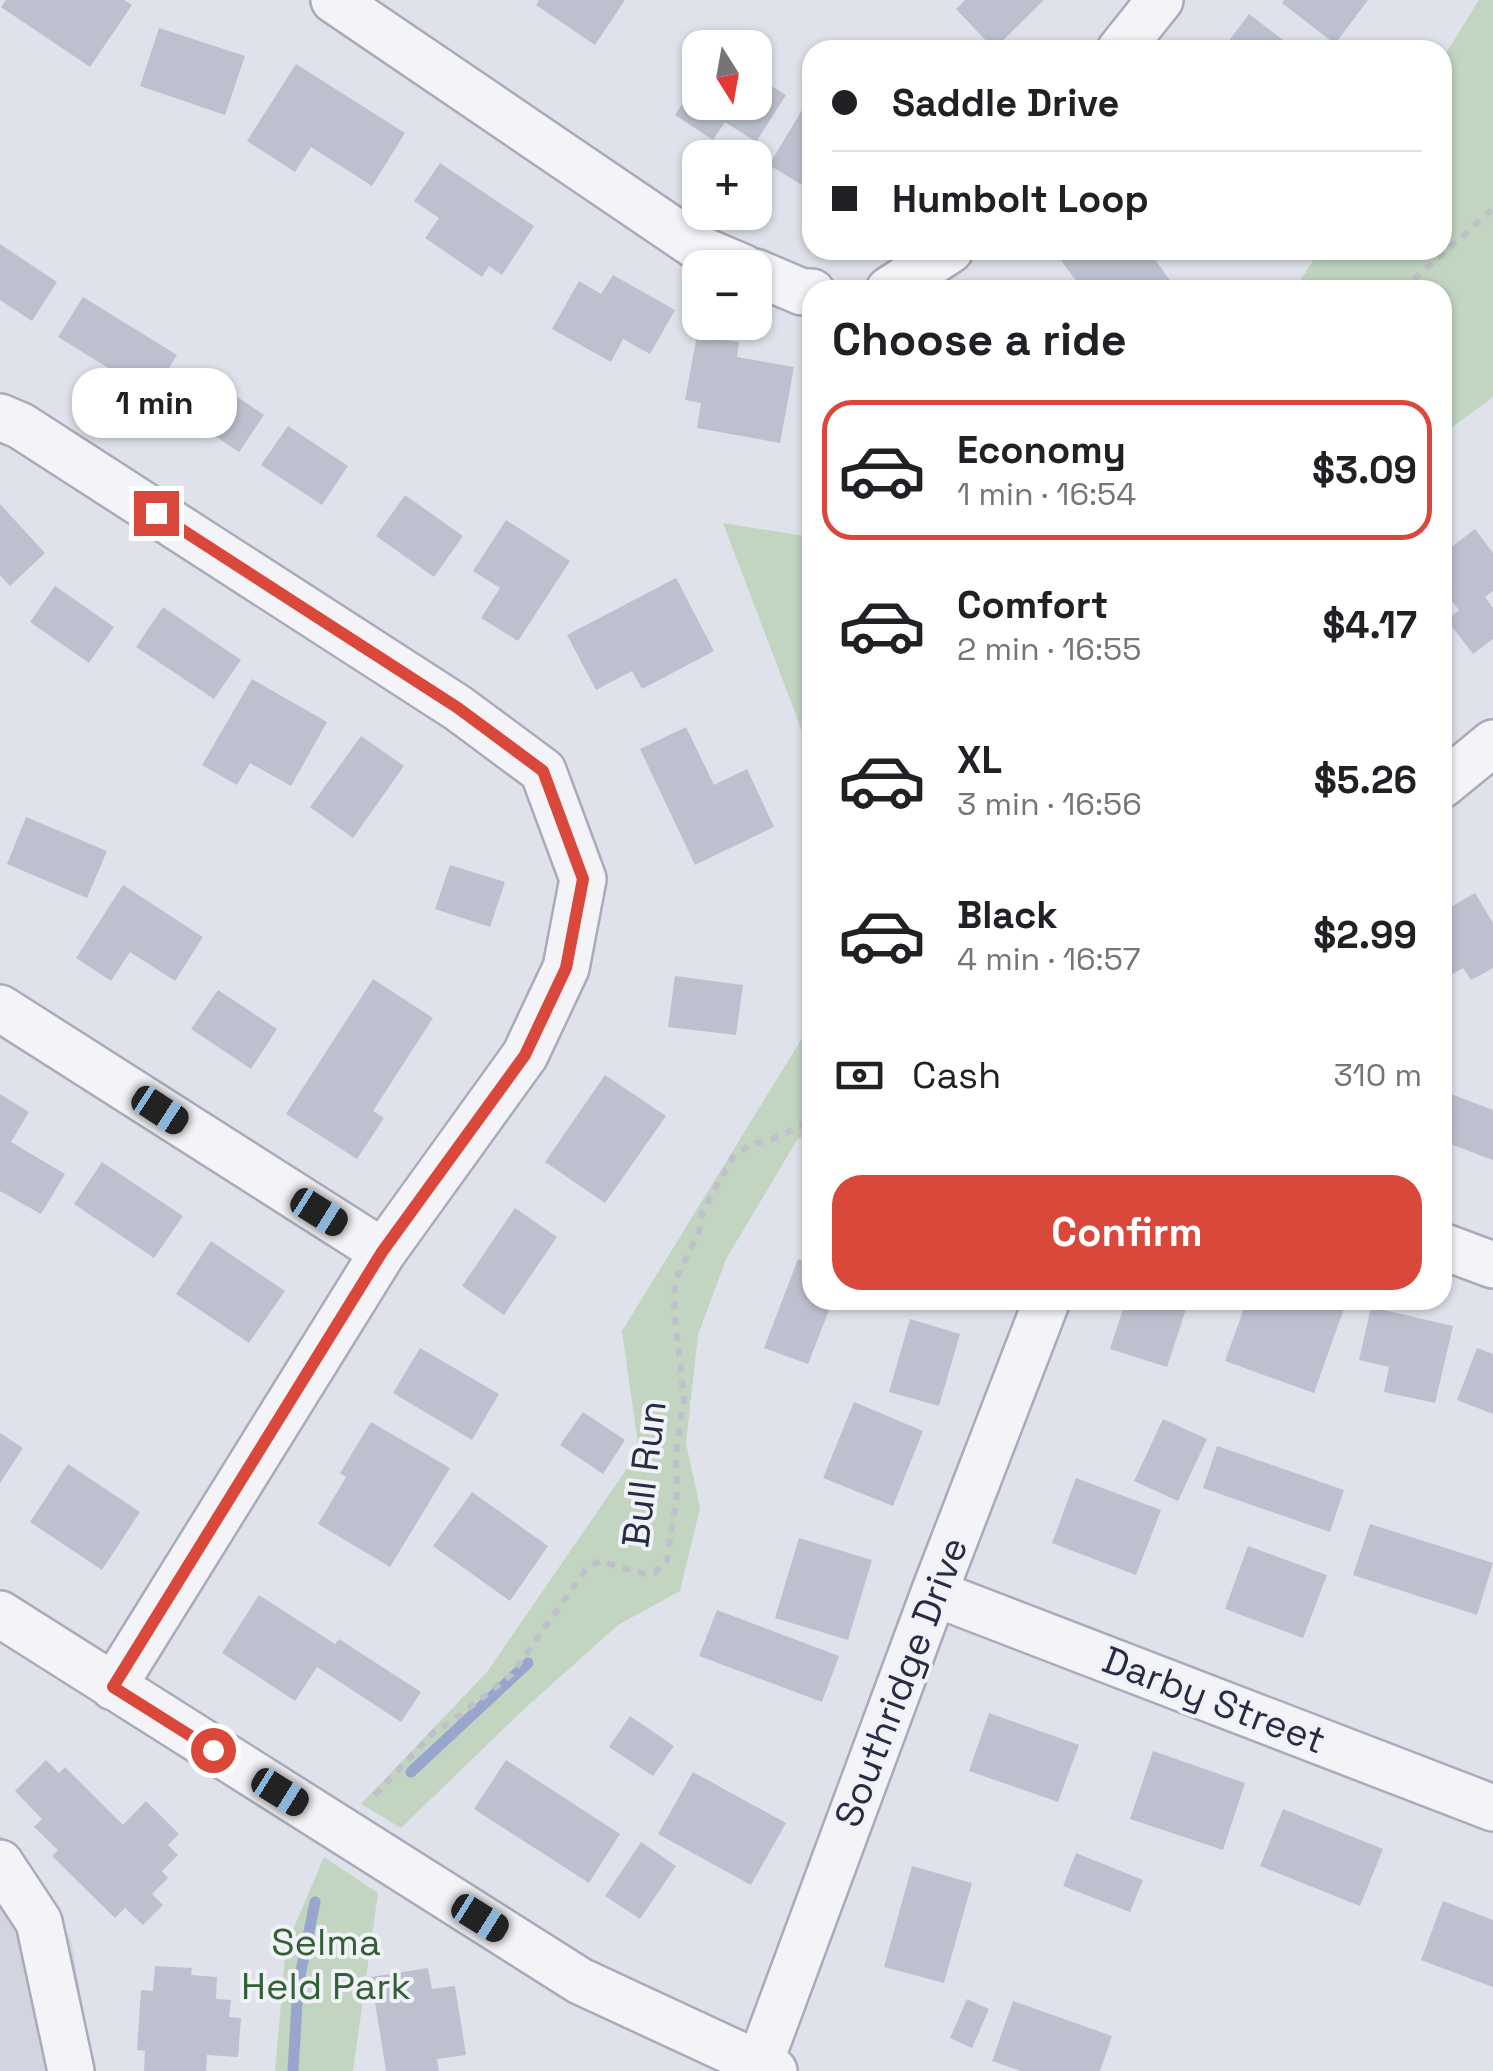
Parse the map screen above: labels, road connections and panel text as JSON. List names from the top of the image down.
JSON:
{
  "streets": {
    "street": ["Southridge Drive", "Darby Street"],
    "path": ["Bull Run"]
  },
  "crossings": [
    ["Southridge Drive", "Darby Street"]
  ],
  "parks": ["Selma Held Park"],
  "north": "bottom",
  "page": {
    "map_buttons": ["+", "−"],
    "banner": ["Saddle Drive", "Humbolt Loop"],
    "heading": "Choose a ride",
    "bubble": "1 min",
    "list": [
      {
        "name": "Economy",
        "note": "1 min · 16:54",
        "value": "$3.09"
      },
      {
        "name": "Comfort",
        "note": "2 min · 16:55",
        "value": "$4.17"
      },
      {
        "name": "XL",
        "note": "3 min · 16:56",
        "value": "$5.26"
      },
      {
        "name": "Black",
        "note": "4 min · 16:57",
        "value": "$2.99"
      }
    ],
    "pay": ["Cash", "310 m"],
    "buttons": "Confirm"
  }
}
